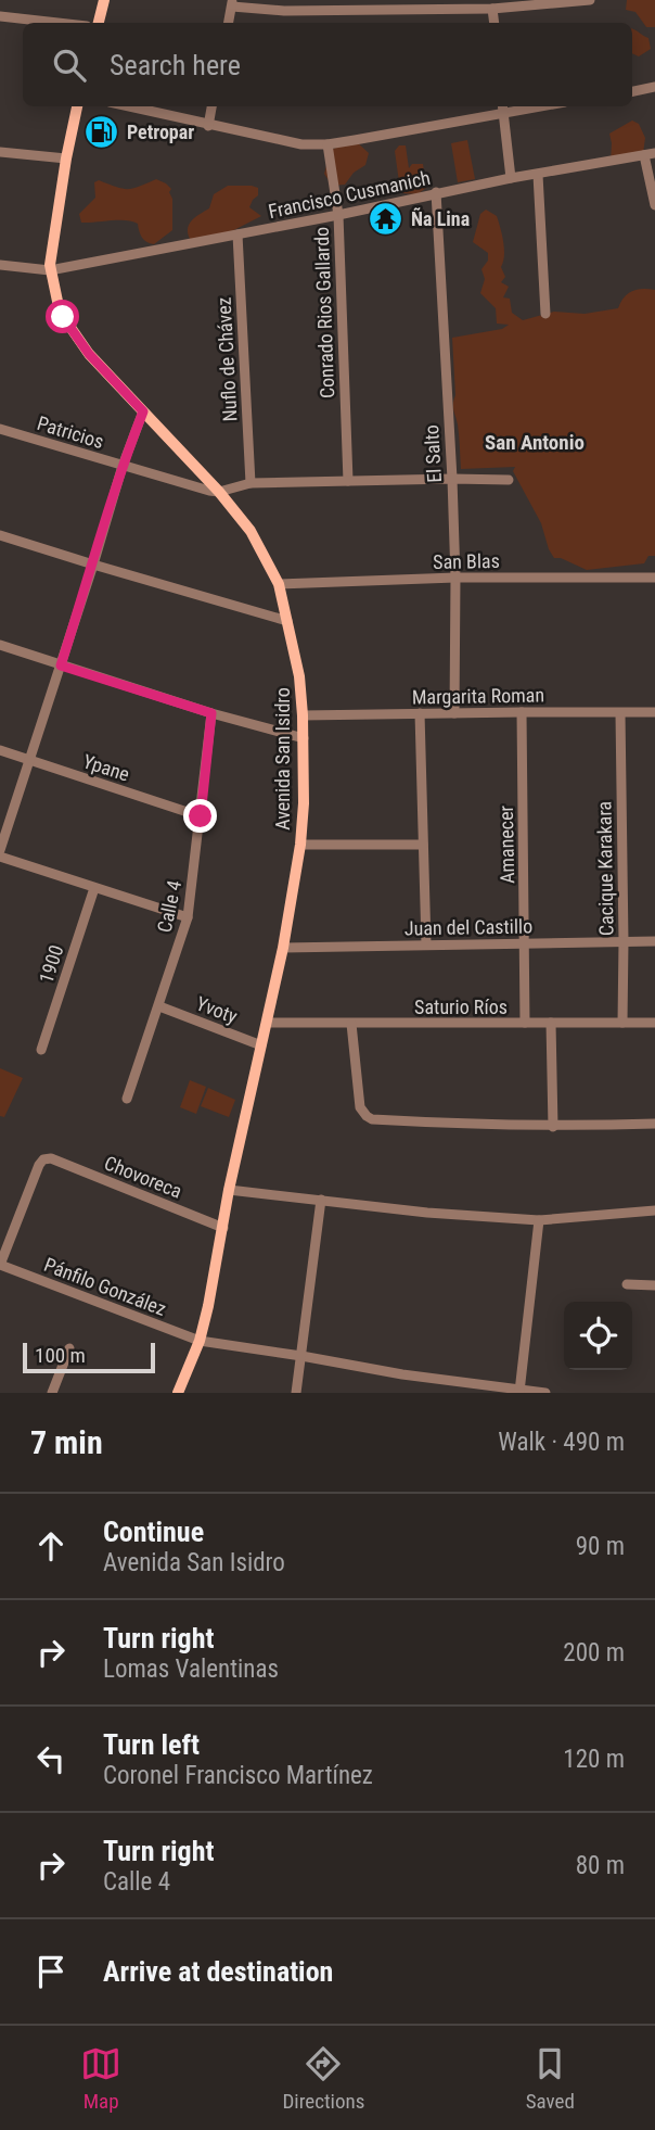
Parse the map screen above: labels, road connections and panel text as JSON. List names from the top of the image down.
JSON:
{
  "streets": {
    "main road": ["Avenida San Isidro"],
    "street": [
      "Francisco Cusmanich",
      "Conrado Rios Gallardo",
      "Nuflo de Chávez",
      "Patricios",
      "El Salto",
      "San Blas",
      "Margarita Roman",
      "Ypane",
      "Amanecer",
      "Cacique Karakara",
      "Calle 4",
      "Juan del Castillo",
      "1900",
      "Saturio Ríos",
      "Yvoty",
      "Chovoreca",
      "Pánfilo González"
    ]
  },
  "crossings": [
    ["Francisco Cusmanich", "Conrado Rios Gallardo"],
    ["Francisco Cusmanich", "Nuflo de Chávez"],
    ["Francisco Cusmanich", "El Salto"],
    ["Francisco Cusmanich", "Avenida San Isidro"],
    ["Patricios", "Avenida San Isidro"],
    ["El Salto", "San Blas"],
    ["El Salto", "Margarita Roman"],
    ["San Blas", "Avenida San Isidro"],
    ["Margarita Roman", "Avenida San Isidro"],
    ["Margarita Roman", "Amanecer"],
    ["Margarita Roman", "Cacique Karakara"],
    ["Avenida San Isidro", "Juan del Castillo"],
    ["Avenida San Isidro", "Saturio Ríos"],
    ["Avenida San Isidro", "Yvoty"],
    ["Avenida San Isidro", "Chovoreca"],
    ["Avenida San Isidro", "Pánfilo González"],
    ["Ypane", "Calle 4"],
    ["Amanecer", "Juan del Castillo"],
    ["Amanecer", "Saturio Ríos"],
    ["Cacique Karakara", "Juan del Castillo"],
    ["Cacique Karakara", "Saturio Ríos"],
    ["Calle 4", "Yvoty"],
    ["Chovoreca", "Pánfilo González"]
  ],
  "districts": ["San Antonio"],
  "places": {
    "fuel station": ["Petropar"],
    "temple": ["Ña Lina"]
  },
  "scale_bar": "100 m",
  "page": {
    "search": "Search here",
    "scale": "100 m",
    "heading": ["7 min", "Walk · 490 m"],
    "list": [
      ["Continue", "Avenida San Isidro", "90 m"],
      ["Turn right", "Lomas Valentinas", "200 m"],
      ["Turn left", "Coronel Francisco Martínez", "120 m"],
      ["Turn right", "Calle 4", "80 m"],
      "Arrive at destination"
    ],
    "nav": ["Map", "Directions", "Saved"]
  }
}
